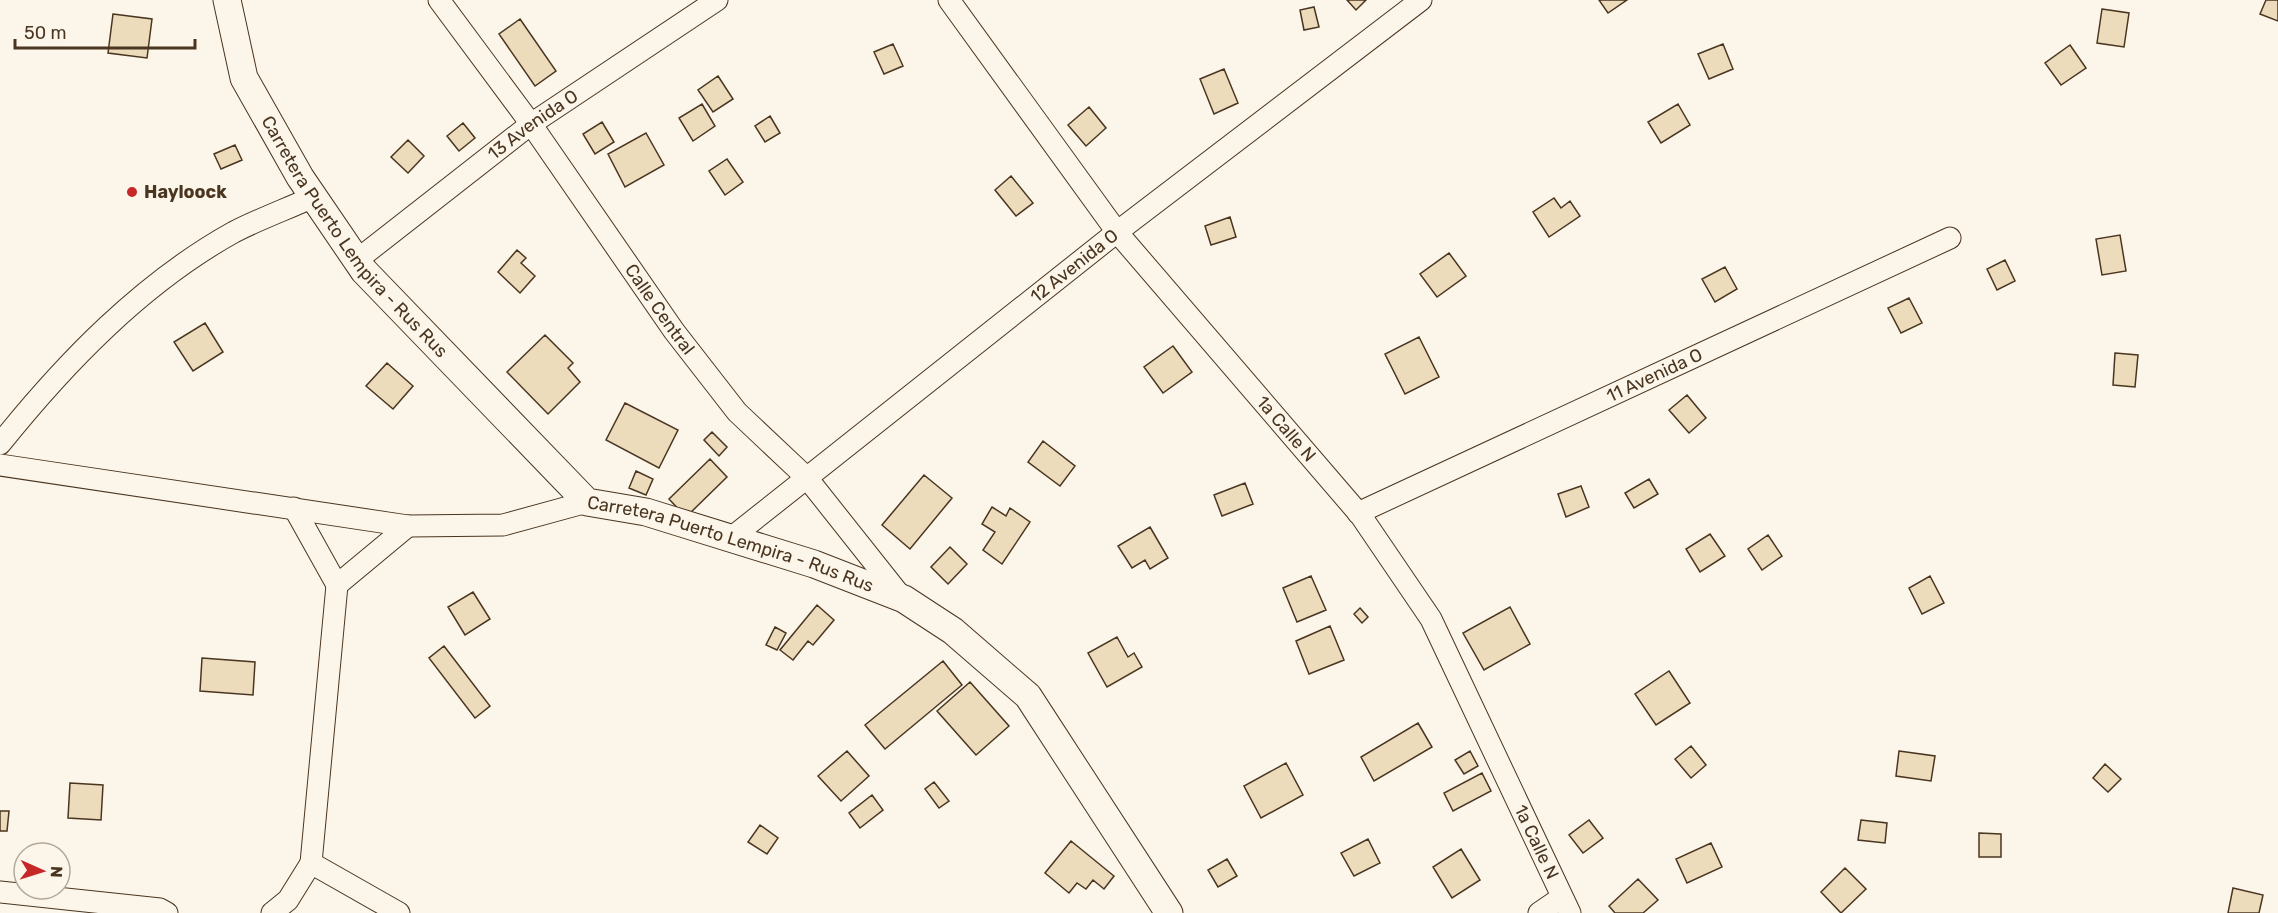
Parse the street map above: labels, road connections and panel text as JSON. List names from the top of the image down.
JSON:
{
  "streets": {
    "street": [
      "13 Avenida O",
      "Carretera Puerto Lempira - Rus Rus",
      "12 Avenida O",
      "Calle Central",
      "11 Avenida O",
      "1a Calle N"
    ]
  },
  "crossings": [
    ["13 Avenida O", "Carretera Puerto Lempira - Rus Rus"],
    ["13 Avenida O", "Calle Central"],
    ["Carretera Puerto Lempira - Rus Rus", "12 Avenida O"],
    ["Carretera Puerto Lempira - Rus Rus", "Calle Central"],
    ["12 Avenida O", "Calle Central"],
    ["12 Avenida O", "1a Calle N"],
    ["11 Avenida O", "1a Calle N"]
  ],
  "places": ["Hayloock"],
  "scale_bar": "50 m",
  "north": "right"
}
